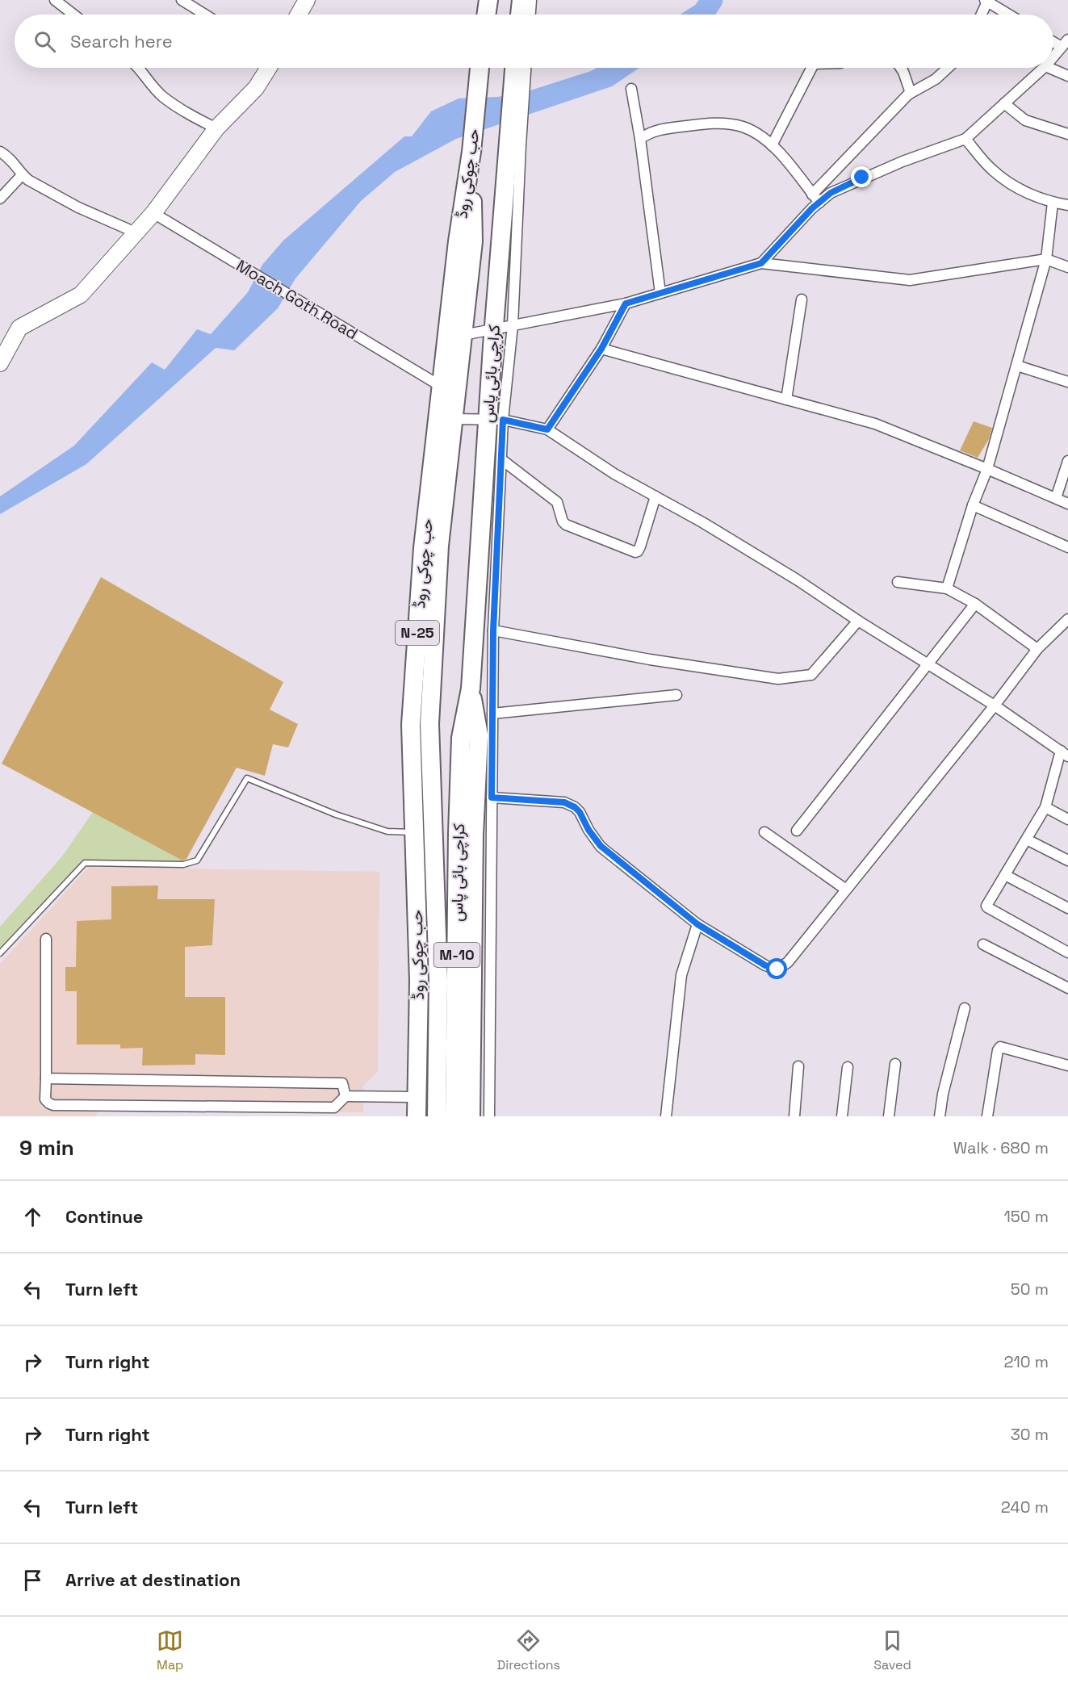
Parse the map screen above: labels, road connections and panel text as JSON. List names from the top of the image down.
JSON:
{
  "streets": {
    "highway": [
      "حب چوکی روڈ",
      "کراچی بائی پاس",
      "N-25",
      "M-10"
    ],
    "street": ["Moach Goth Road"]
  },
  "crossings": [
    ["حب چوکی روڈ", "Moach Goth Road"]
  ],
  "page": {
    "search": "Search here",
    "heading": ["9 min", "Walk · 680 m"],
    "list": [
      ["Continue", "150 m"],
      ["Turn left", "50 m"],
      ["Turn right", "210 m"],
      ["Turn right", "30 m"],
      ["Turn left", "240 m"],
      "Arrive at destination"
    ],
    "nav": ["Map", "Directions", "Saved"]
  }
}
